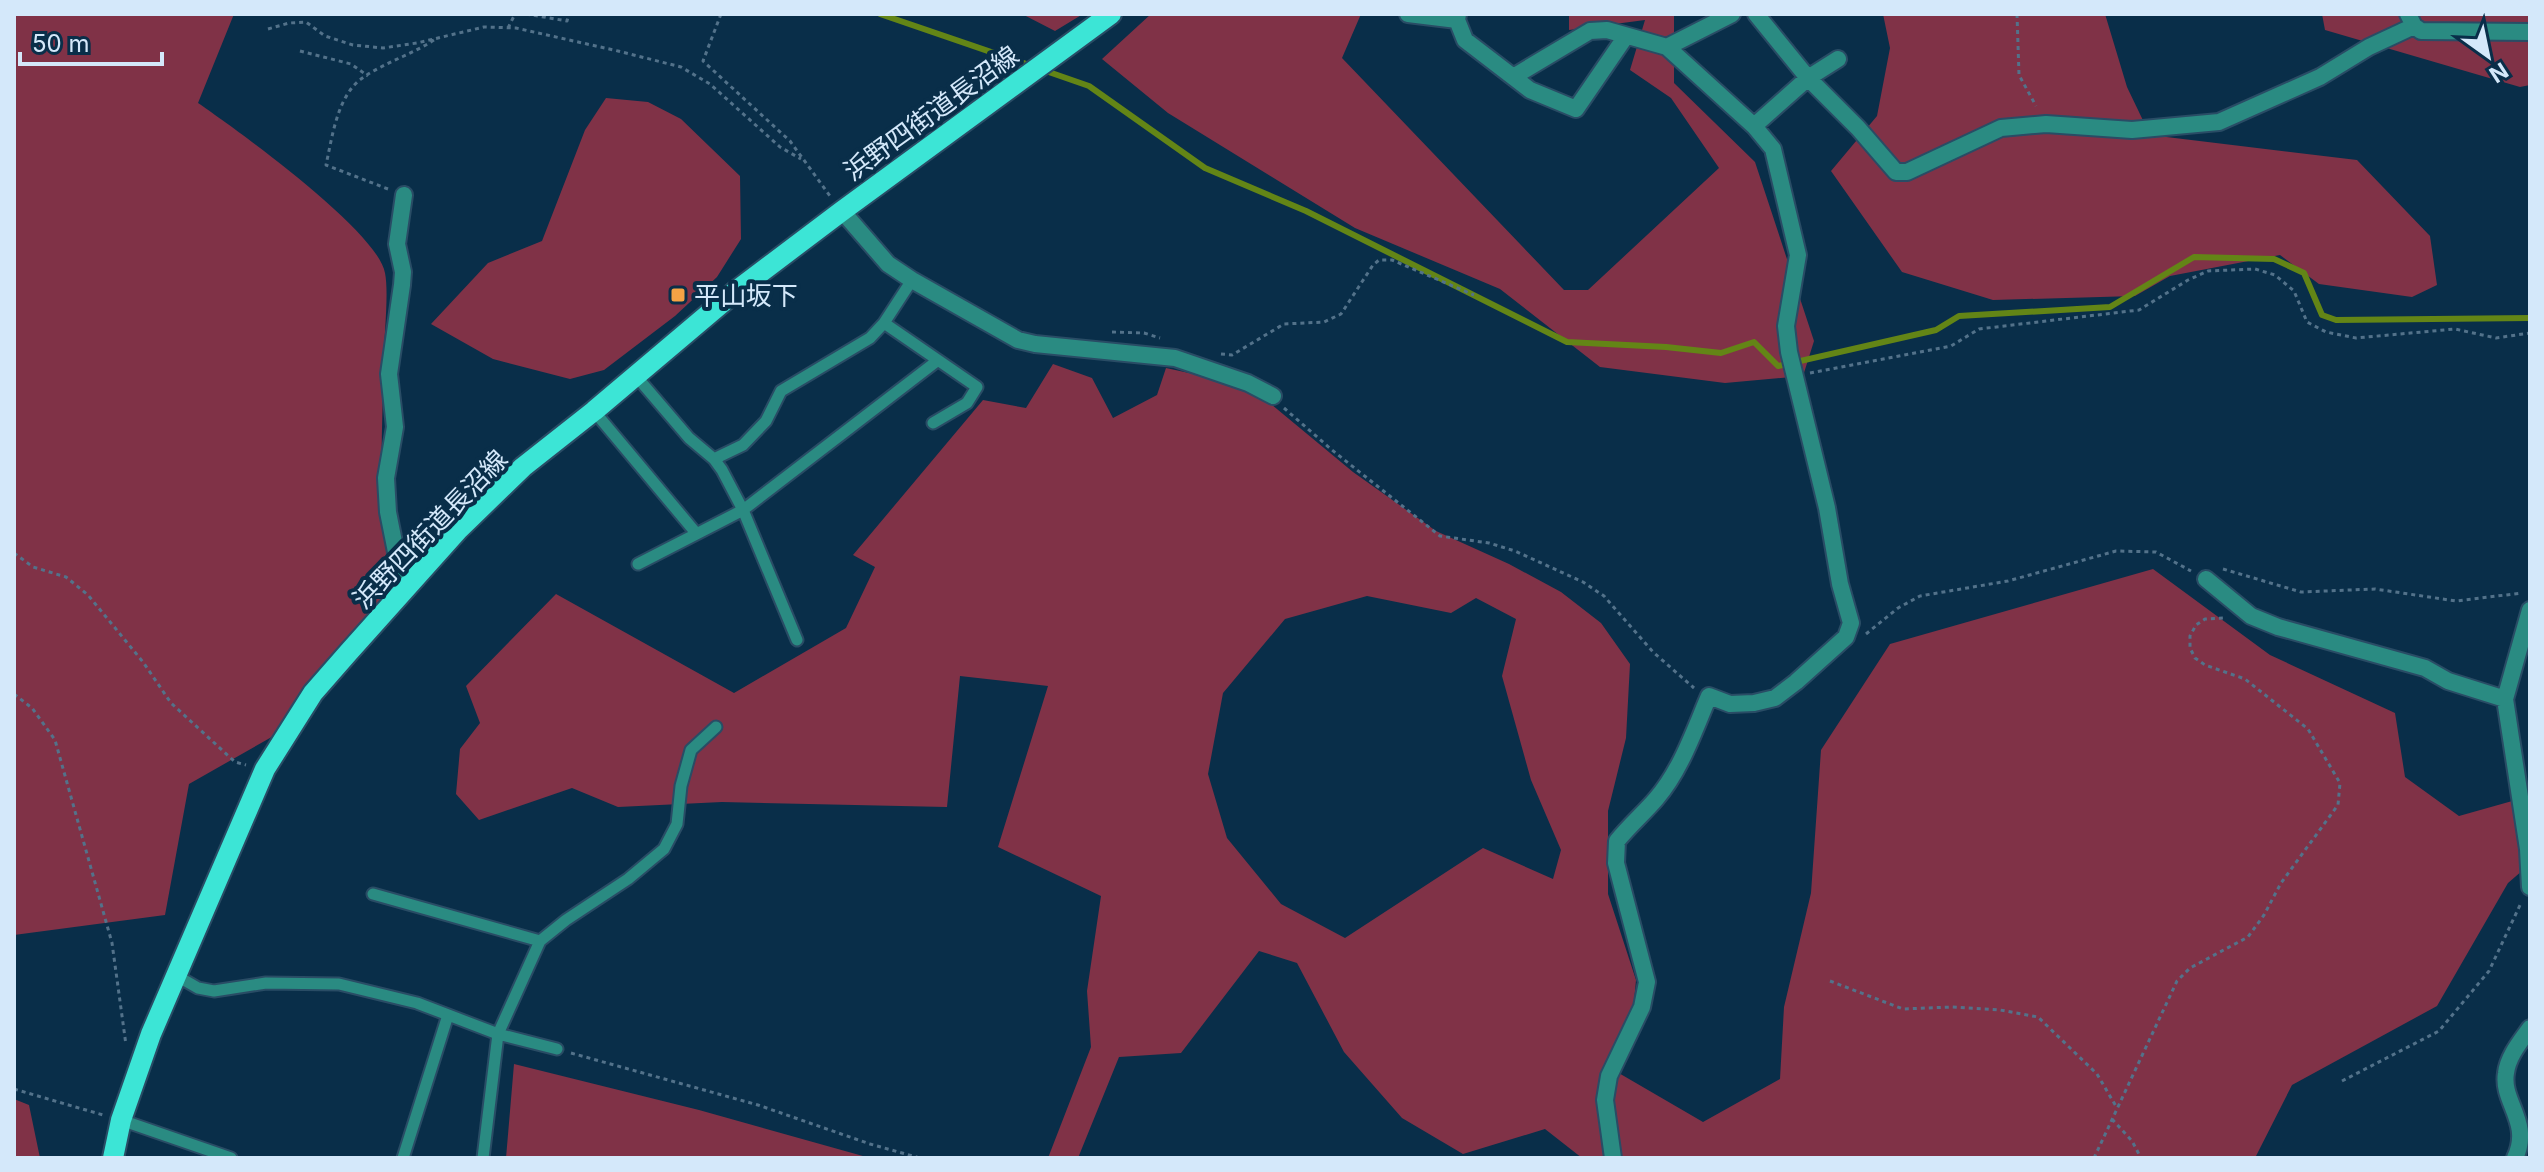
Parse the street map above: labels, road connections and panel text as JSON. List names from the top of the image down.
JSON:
{
  "streets": {
    "main road": ["浜野四街道長沼線"]
  },
  "places": {
    "transit": ["平山坂下"]
  },
  "scale_bar": "50 m",
  "north": "bottom right"
}
